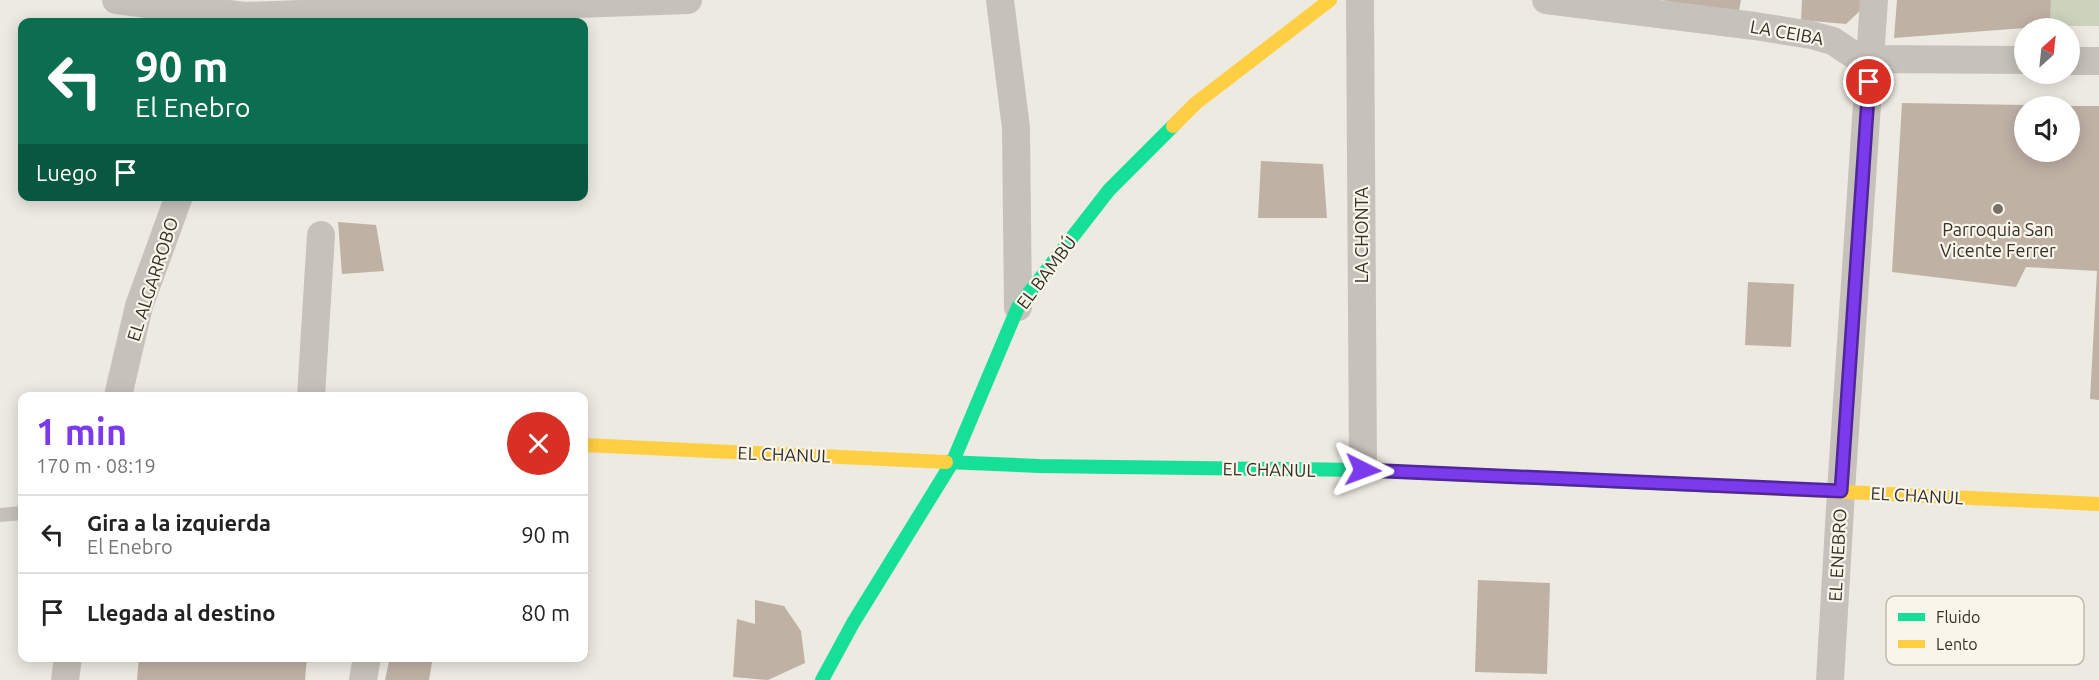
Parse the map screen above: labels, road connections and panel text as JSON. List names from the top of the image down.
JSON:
{
  "streets": {
    "street": [
      "LA CEIBA",
      "LA CHONTA",
      "EL BAMBÚ",
      "EL ALGARROBO",
      "EL CHANUL",
      "EL ENEBRO"
    ]
  },
  "crossings": [
    ["LA CEIBA", "EL ENEBRO"],
    ["LA CHONTA", "EL CHANUL"],
    ["EL BAMBÚ", "EL CHANUL"],
    ["EL CHANUL", "EL ENEBRO"]
  ],
  "places": ["Parroquia San Vicente Ferrer"],
  "legend": ["Fluido", "Lento"],
  "north": "top right",
  "page": {
    "turn": ["90 m", "El Enebro"],
    "then": "Luego",
    "heading": ["1 min", "170 m · 08:19"],
    "list": [
      {
        "name": "Gira a la izquierda",
        "note": "El Enebro",
        "value": "90 m"
      },
      {
        "name": "Llegada al destino",
        "value": "80 m"
      }
    ]
  }
}
